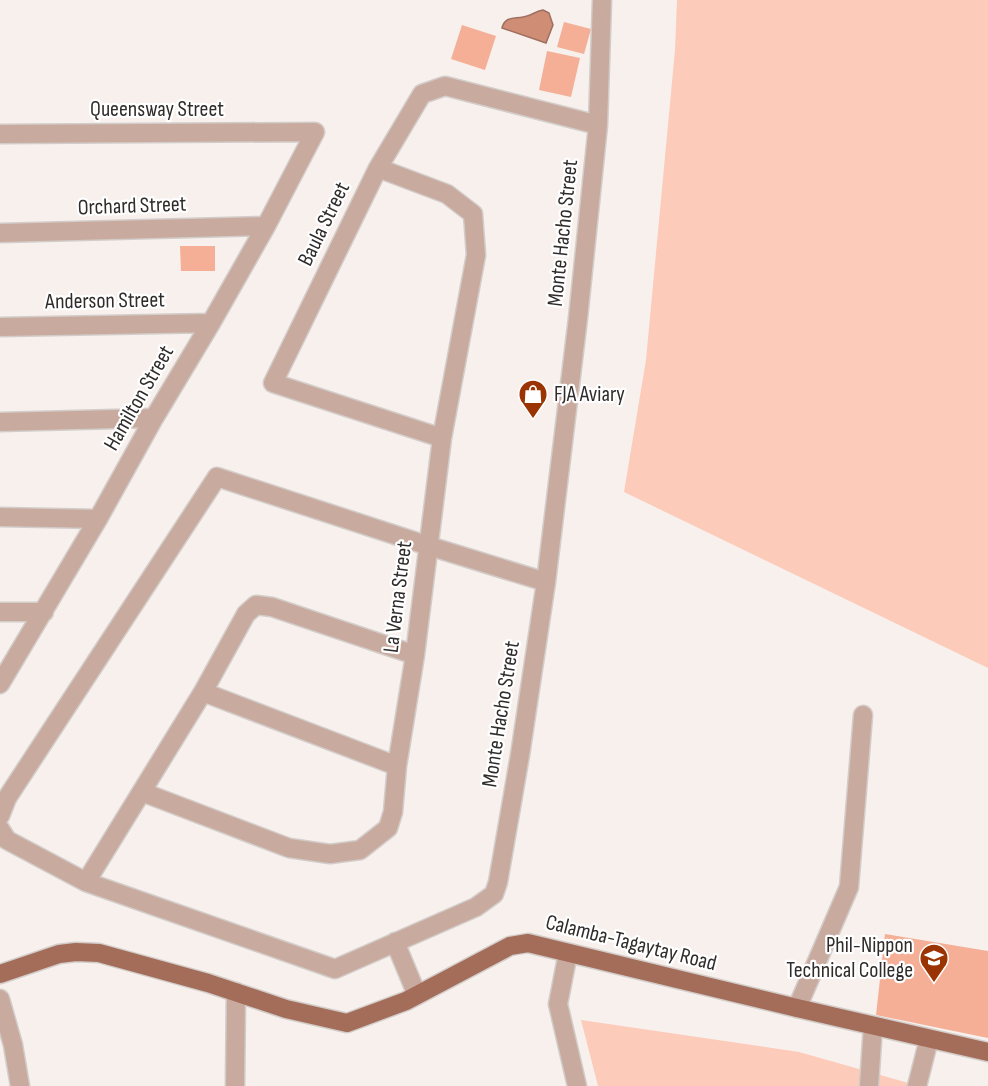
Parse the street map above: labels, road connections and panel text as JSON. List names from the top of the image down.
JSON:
{
  "streets": {
    "main road": ["Calamba-Tagaytay Road"],
    "street": [
      "Queensway Street",
      "Orchard Street",
      "Baula Street",
      "Monte Hacho Street",
      "Anderson Street",
      "Hamilton Street",
      "La Verna Street"
    ]
  },
  "crossings": [
    ["Queensway Street", "Hamilton Street"],
    ["Orchard Street", "Hamilton Street"],
    ["Baula Street", "Monte Hacho Street"],
    ["Baula Street", "La Verna Street"],
    ["Anderson Street", "Hamilton Street"]
  ],
  "places": {
    "shop": ["FJA Aviary"],
    "school or university": ["Phil-Nippon Technical College"]
  }
}
